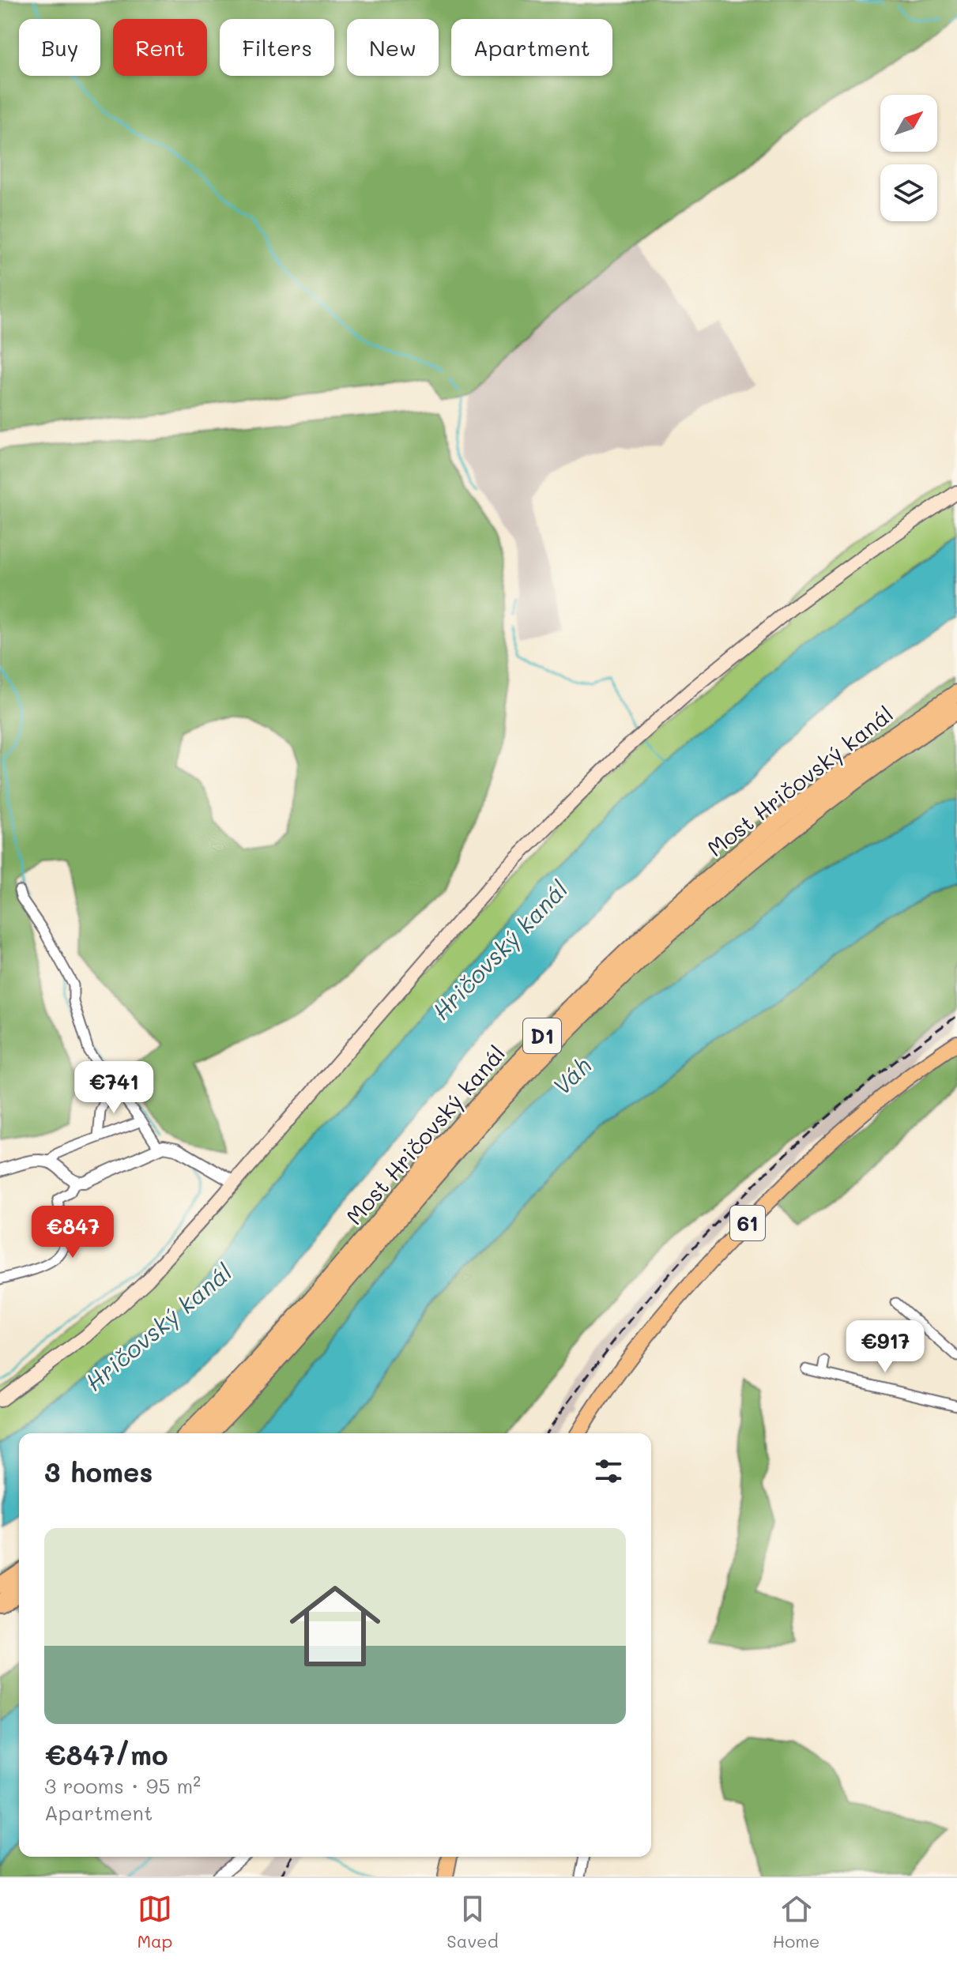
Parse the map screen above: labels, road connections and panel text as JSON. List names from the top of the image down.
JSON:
{
  "streets": {
    "highway": ["Most Hričovský kanál", "D1"],
    "main road": ["61"]
  },
  "water": ["Hričovský kanál", "Váh"],
  "north": "top right",
  "page": {
    "chip": [
      "Buy",
      "Rent",
      "Filters",
      "New",
      "Apartment"
    ],
    "price": ["€741", "€847", "€917"],
    "heading": "3 homes",
    "list": [
      {
        "name": "€847/mo",
        "note": "3 rooms · 95 m² · Apartment"
      }
    ],
    "tabs": ["Map", "Saved", "Home"]
  }
}
